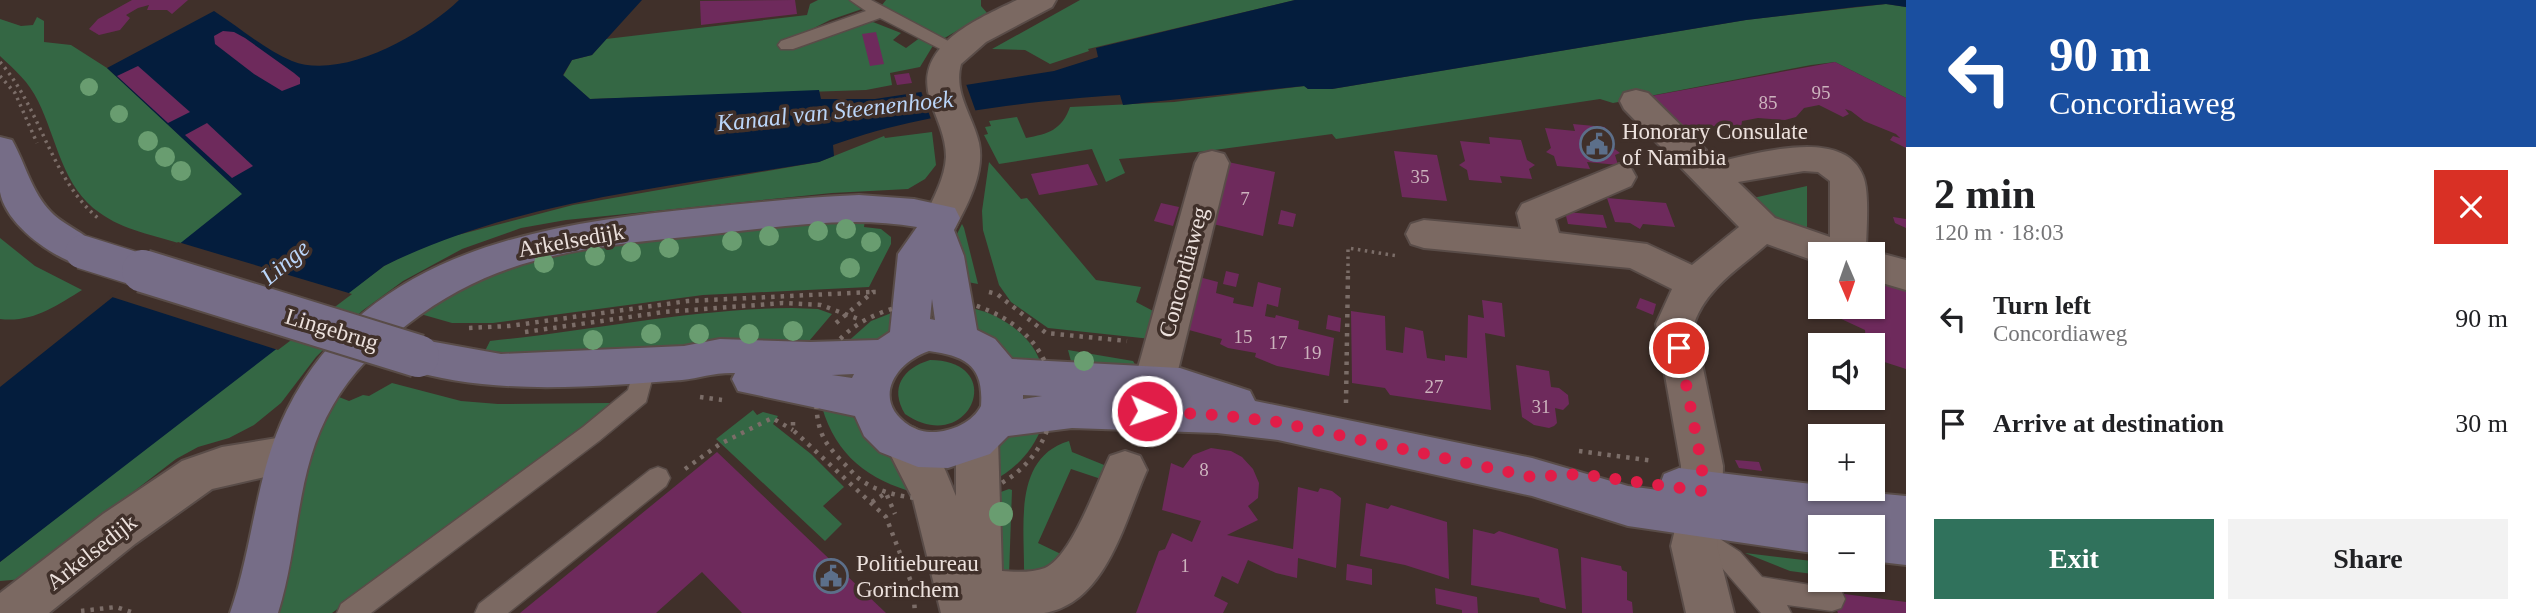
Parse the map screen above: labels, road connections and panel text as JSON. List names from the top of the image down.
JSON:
{
  "streets": {
    "main road": ["Arkelsedijk", "Lingebrug"],
    "street": ["Concordiaweg"]
  },
  "water": ["Kanaal van Steenenhoek", "Linge"],
  "places": {
    "public building": ["Honorary Consulate of Namibia", "Politiebureau Gorinchem"]
  },
  "house_numbers": [
    "95",
    "85",
    "35",
    "7",
    "15",
    "17",
    "19",
    "27",
    "31",
    "8",
    "1"
  ],
  "north": "bottom",
  "page": {
    "turn": ["90 m", "Concordiaweg"],
    "heading": ["2 min", "120 m · 18:03"],
    "map_buttons": ["+", "−"],
    "list": [
      {
        "name": "Turn left",
        "note": "Concordiaweg",
        "value": "90 m"
      },
      {
        "name": "Arrive at destination",
        "value": "30 m"
      }
    ],
    "buttons": ["Exit", "Share"]
  }
}
